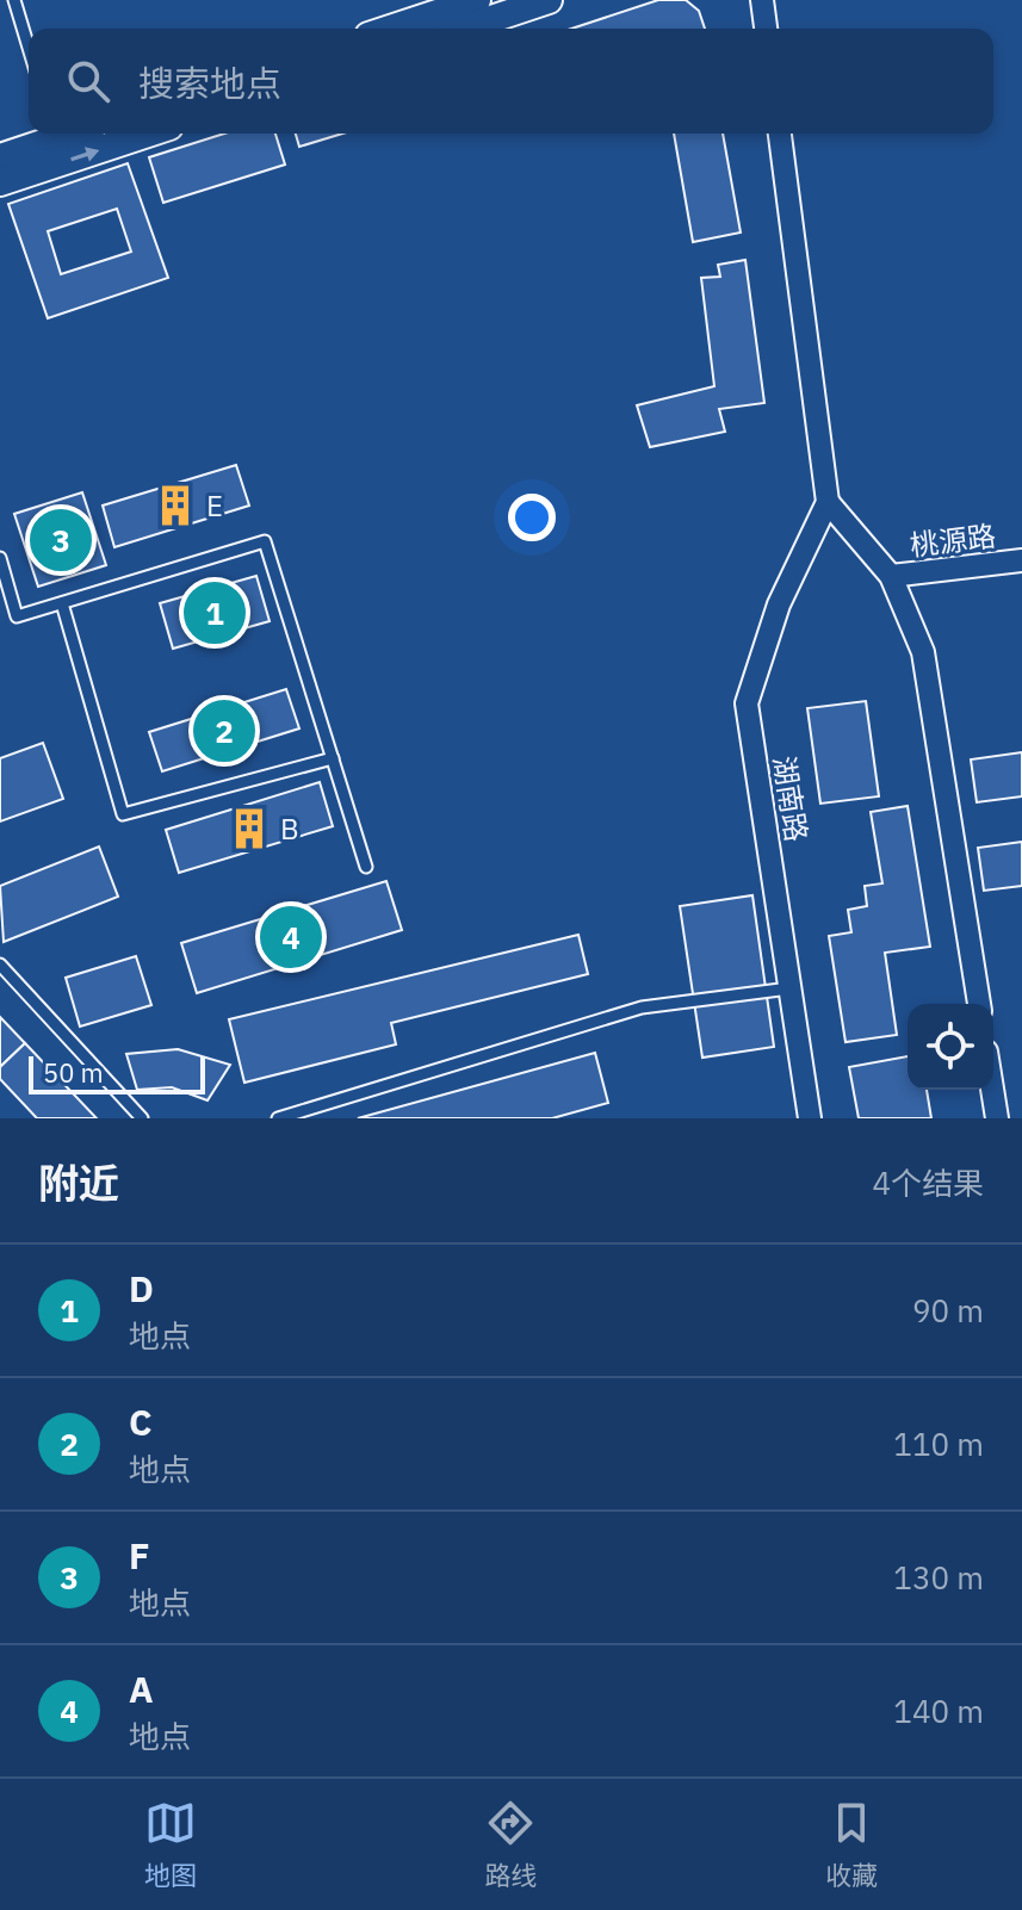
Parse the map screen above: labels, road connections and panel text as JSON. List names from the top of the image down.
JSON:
{
  "streets": {
    "street": ["桃源路", "湖南路"]
  },
  "places": {
    "building": ["E", "B"]
  },
  "scale_bar": "50 m",
  "page": {
    "search": "搜索地点",
    "pins": [
      "3",
      "1",
      "2",
      "4"
    ],
    "scale": "50 m",
    "heading": ["附近", "4个结果"],
    "list": [
      {
        "mark": "1",
        "name": "D",
        "note": "地点",
        "value": "90 m"
      },
      {
        "mark": "2",
        "name": "C",
        "note": "地点",
        "value": "110 m"
      },
      {
        "mark": "3",
        "name": "F",
        "note": "地点",
        "value": "130 m"
      },
      {
        "mark": "4",
        "name": "A",
        "note": "地点",
        "value": "140 m"
      }
    ],
    "nav": ["地图", "路线", "收藏"]
  }
}
